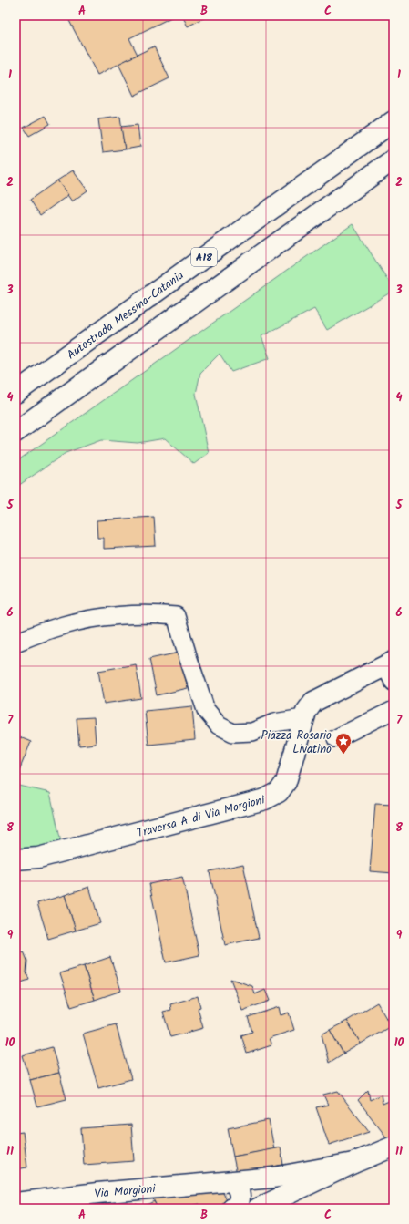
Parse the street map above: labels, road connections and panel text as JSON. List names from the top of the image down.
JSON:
{
  "streets": {
    "main road": [
      "A18",
      "Autostrada Messina-Catania",
      "Traversa A di Via Morgioni",
      "Via Morgioni"
    ]
  },
  "places": {
    "place": ["Piazza Rosario Livatino"]
  },
  "grid": {
    "columns": ["A", "B", "C"],
    "rows": [
      "1",
      "2",
      "3",
      "4",
      "5",
      "6",
      "7",
      "8",
      "9",
      "10",
      "11"
    ]
  }
}
